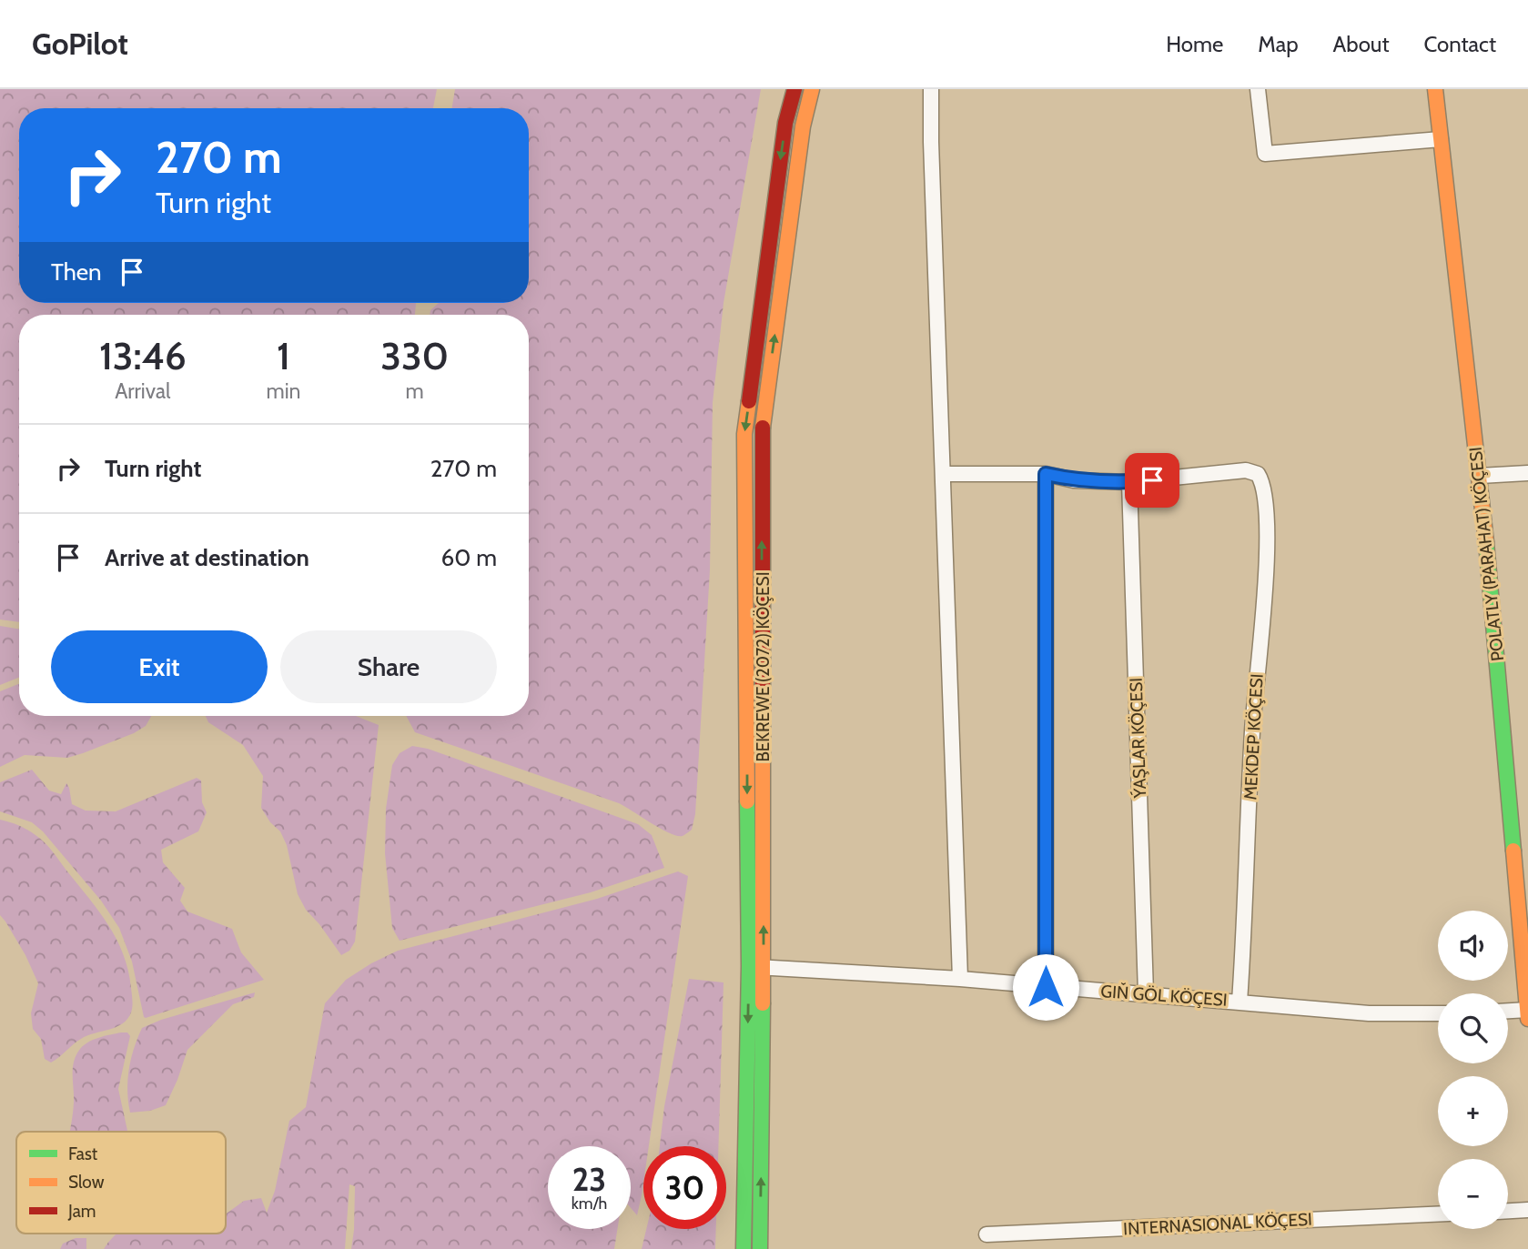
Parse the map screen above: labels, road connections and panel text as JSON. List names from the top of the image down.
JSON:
{
  "streets": {
    "main road": ["POLATLY (PARAHAT) KÖÇESI", "BEKREWE (2072) KÖÇESI"],
    "street": [
      "MEKDEP KÖÇESI",
      "ÝAŞLAR KÖÇESI",
      "GIŇ GÖL KÖÇESI",
      "INTERNASIONAL KÖÇESI"
    ]
  },
  "crossings": [
    ["BEKREWE (2072) KÖÇESI", "GIŇ GÖL KÖÇESI"],
    ["MEKDEP KÖÇESI", "ÝAŞLAR KÖÇESI"],
    ["MEKDEP KÖÇESI", "GIŇ GÖL KÖÇESI"],
    ["ÝAŞLAR KÖÇESI", "GIŇ GÖL KÖÇESI"]
  ],
  "legend": ["Fast", "Slow", "Jam"],
  "page": {
    "header": "GoPilot",
    "nav": [
      "Home",
      "Map",
      "About",
      "Contact"
    ],
    "turn": ["270 m", "Turn right"],
    "then": "Then",
    "eta": [
      "13:46",
      "Arrival",
      "1",
      "min",
      "330",
      "m"
    ],
    "list": [
      {
        "name": "Turn right",
        "value": "270 m"
      },
      {
        "name": "Arrive at destination",
        "value": "60 m"
      }
    ],
    "buttons": ["Exit", "Share"],
    "map_buttons": ["+", "−"],
    "speed": "23 km/h",
    "limit": "30"
  }
}
